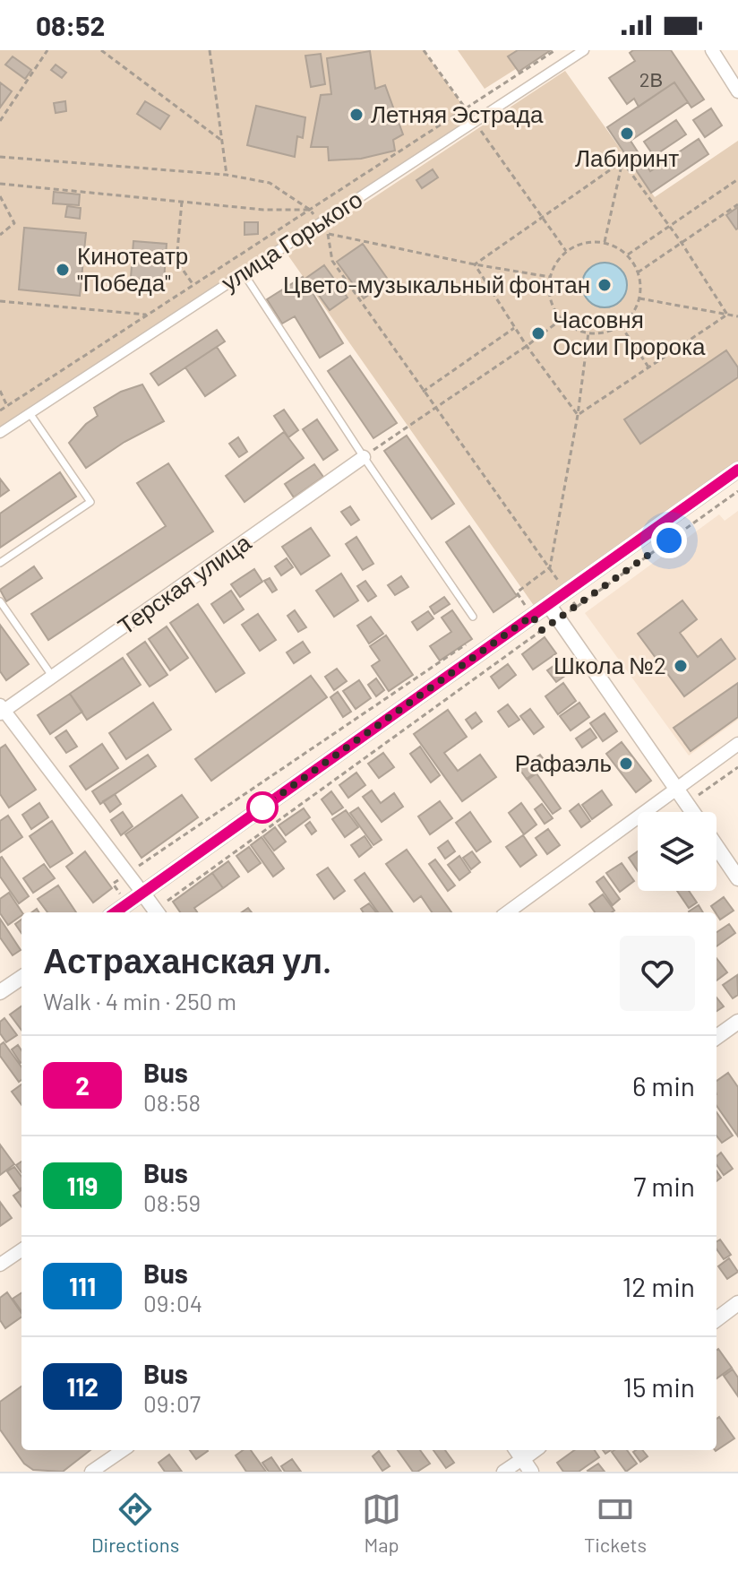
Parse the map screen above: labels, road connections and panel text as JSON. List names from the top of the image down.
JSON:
{
  "streets": {
    "street": ["улица Горького", "Терская улица"]
  },
  "places": [
    "Летняя Эстрада",
    "Лабиринт",
    "Кинотеатр \"Победа\"",
    "Цвето-музыкальный фонтан",
    "Часовня Осии Пророка",
    "Школа №2",
    "Рафаэль"
  ],
  "lines": ["bus line 2"],
  "house_numbers": ["2В"],
  "page": {
    "status": "08:52",
    "heading": ["Астраханская ул.", "Walk · 4 min · 250 m"],
    "list": [
      {
        "mark": "2",
        "name": "Bus",
        "note": "08:58",
        "value": "6 min"
      },
      {
        "mark": "119",
        "name": "Bus",
        "note": "08:59",
        "value": "7 min"
      },
      {
        "mark": "111",
        "name": "Bus",
        "note": "09:04",
        "value": "12 min"
      },
      {
        "mark": "112",
        "name": "Bus",
        "note": "09:07",
        "value": "15 min"
      }
    ],
    "tabs": ["Directions", "Map", "Tickets"]
  }
}
